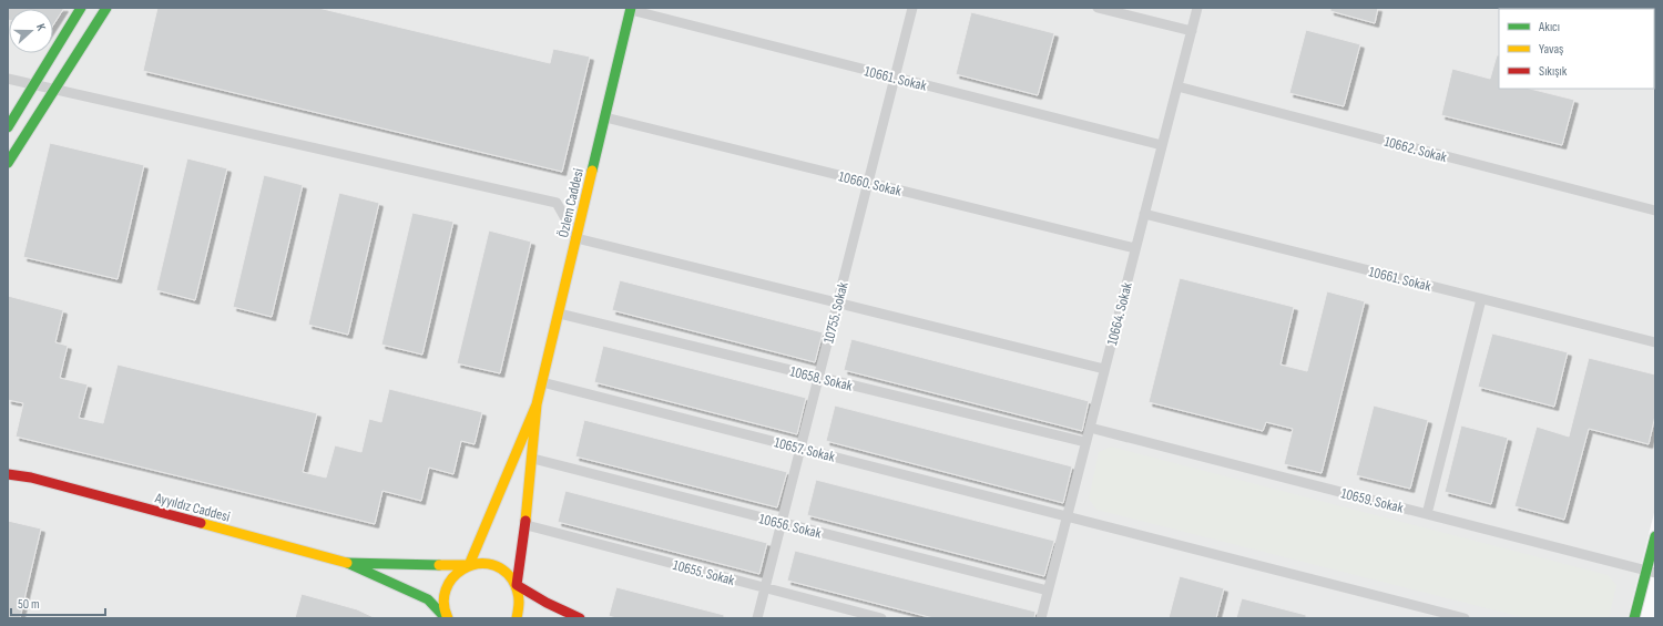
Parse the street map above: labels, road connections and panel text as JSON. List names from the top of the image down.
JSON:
{
  "streets": {
    "street": [
      "10661. Sokak",
      "10662. Sokak",
      "10660. Sokak",
      "Özlem Caddesi",
      "10755. Sokak",
      "10664. Sokak",
      "10658. Sokak",
      "10657. Sokak",
      "10659. Sokak",
      "Ayyıldız Caddesi",
      "10656. Sokak",
      "10655. Sokak"
    ]
  },
  "crossings": [
    ["10661. Sokak", "Özlem Caddesi"],
    ["10661. Sokak", "10755. Sokak"],
    ["10661. Sokak", "10664. Sokak"],
    ["10662. Sokak", "10664. Sokak"],
    ["10660. Sokak", "Özlem Caddesi"],
    ["10660. Sokak", "10755. Sokak"],
    ["10660. Sokak", "10664. Sokak"],
    ["Özlem Caddesi", "10658. Sokak"],
    ["Özlem Caddesi", "10657. Sokak"],
    ["Özlem Caddesi", "Ayyıldız Caddesi"],
    ["Özlem Caddesi", "10656. Sokak"],
    ["Özlem Caddesi", "10655. Sokak"],
    ["10755. Sokak", "10658. Sokak"],
    ["10755. Sokak", "10657. Sokak"],
    ["10755. Sokak", "10656. Sokak"],
    ["10755. Sokak", "10655. Sokak"],
    ["10664. Sokak", "10658. Sokak"],
    ["10664. Sokak", "10657. Sokak"],
    ["10664. Sokak", "10659. Sokak"],
    ["10664. Sokak", "10656. Sokak"]
  ],
  "legend": ["Akıcı", "Yavaş", "Sıkışık"],
  "scale_bar": "50 m",
  "north": "right"
}
